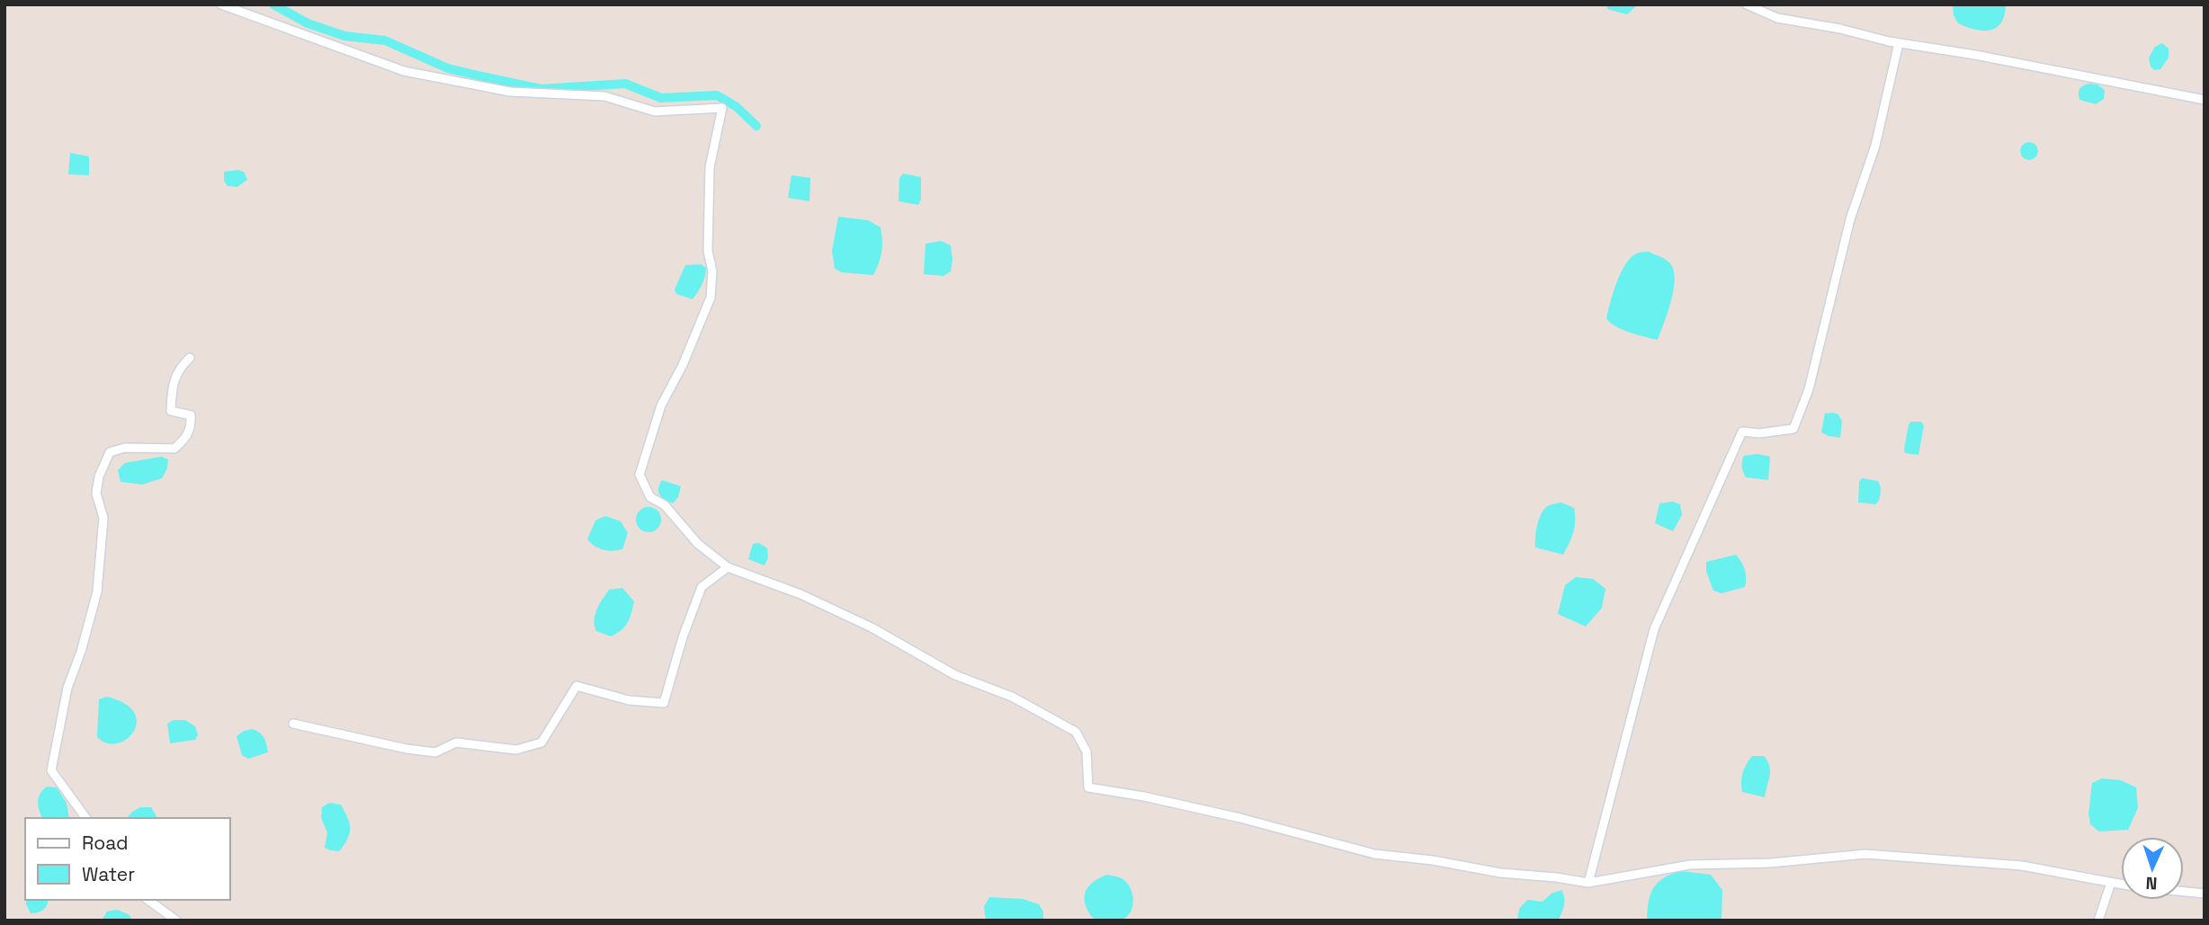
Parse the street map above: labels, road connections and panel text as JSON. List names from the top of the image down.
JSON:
{
  "legend": ["Road", "Water"],
  "north": "bottom"
}
